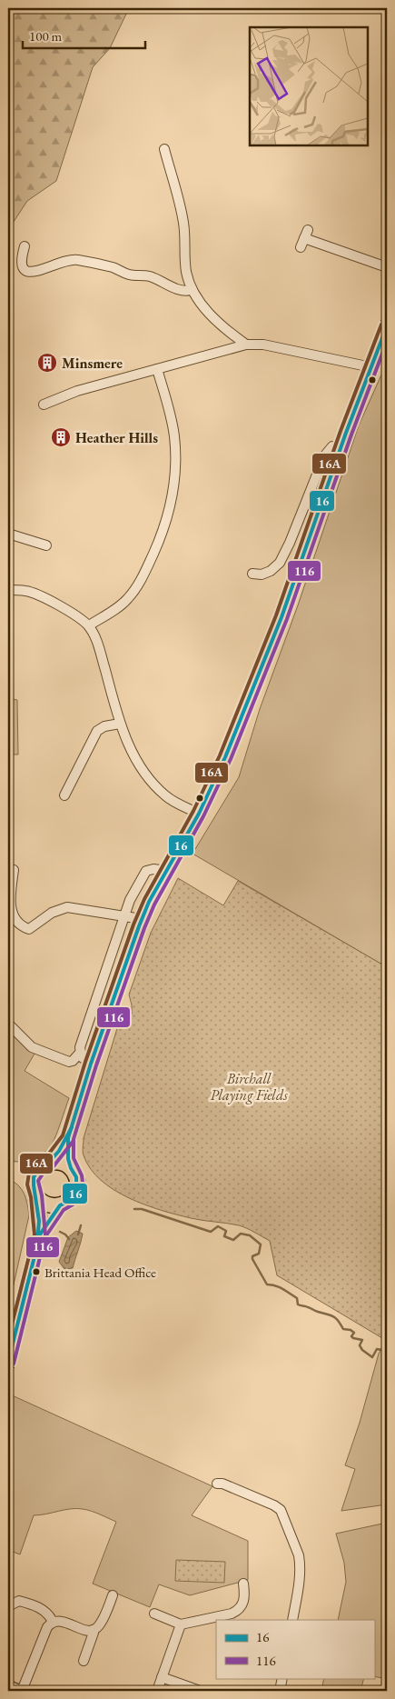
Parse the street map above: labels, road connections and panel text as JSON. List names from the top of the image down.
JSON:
{
  "parks": ["Birchall Playing Fields"],
  "places": {
    "building": ["Minsmere", "Heather Hills"],
    "other": ["Brittania Head Office"]
  },
  "lines": ["transit line 16A", "transit line 16", "transit line 116"],
  "legend": ["16", "116"],
  "scale_bar": "100 m"
}
